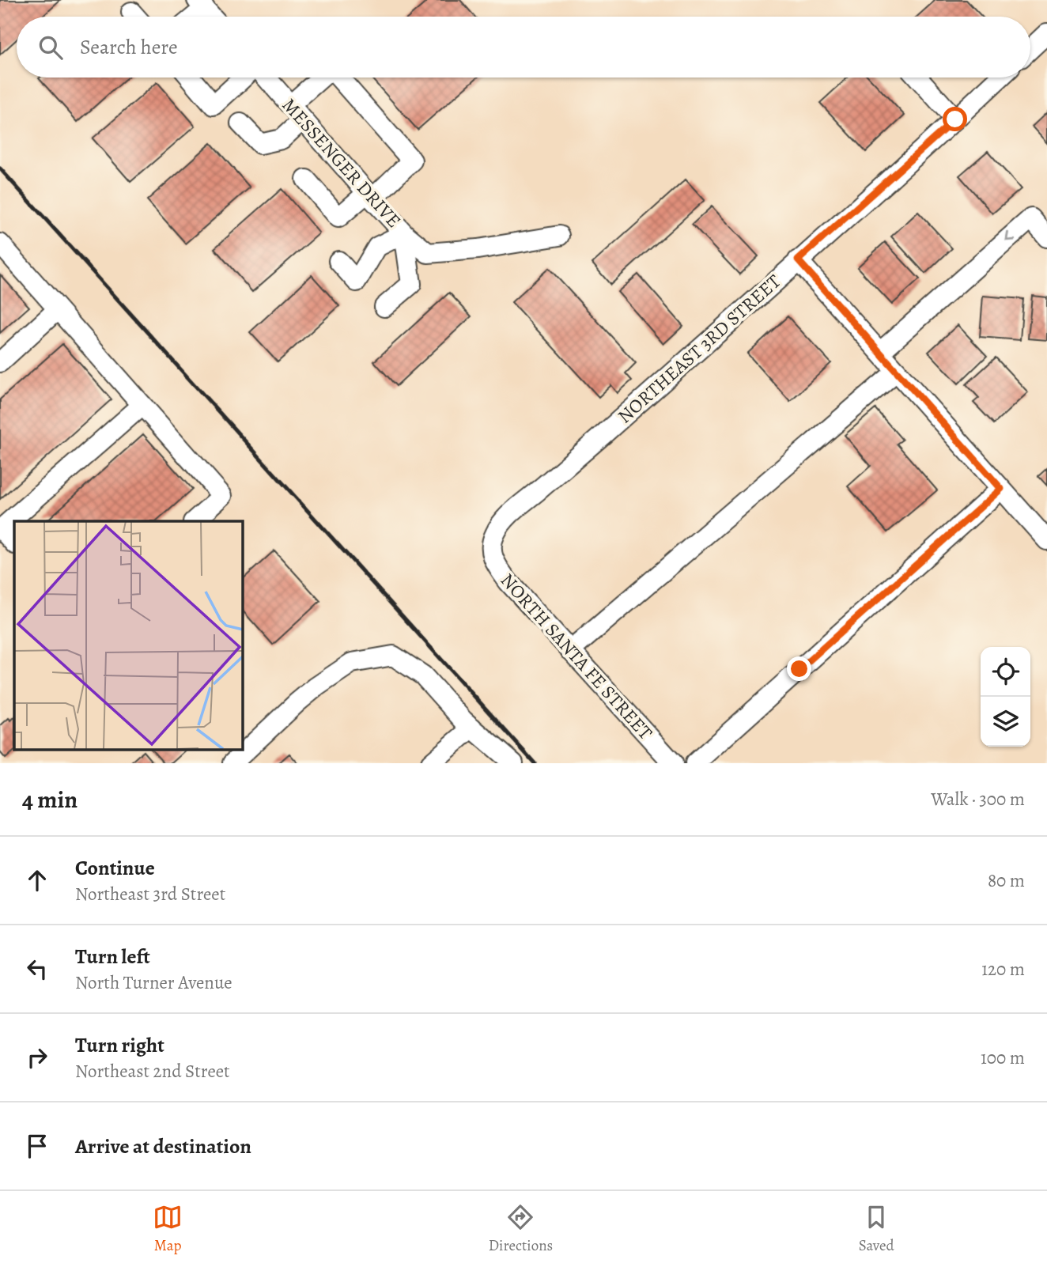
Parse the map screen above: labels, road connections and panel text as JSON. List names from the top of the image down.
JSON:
{
  "streets": {
    "street": ["MESSENGER DRIVE", "NORTHEAST 3RD STREET", "NORTH SANTA FE STREET"]
  },
  "crossings": [
    ["NORTHEAST 3RD STREET", "NORTH SANTA FE STREET"]
  ],
  "page": {
    "search": "Search here",
    "heading": ["4 min", "Walk · 300 m"],
    "list": [
      ["Continue", "Northeast 3rd Street", "80 m"],
      ["Turn left", "North Turner Avenue", "120 m"],
      ["Turn right", "Northeast 2nd Street", "100 m"],
      "Arrive at destination"
    ],
    "nav": ["Map", "Directions", "Saved"]
  }
}
